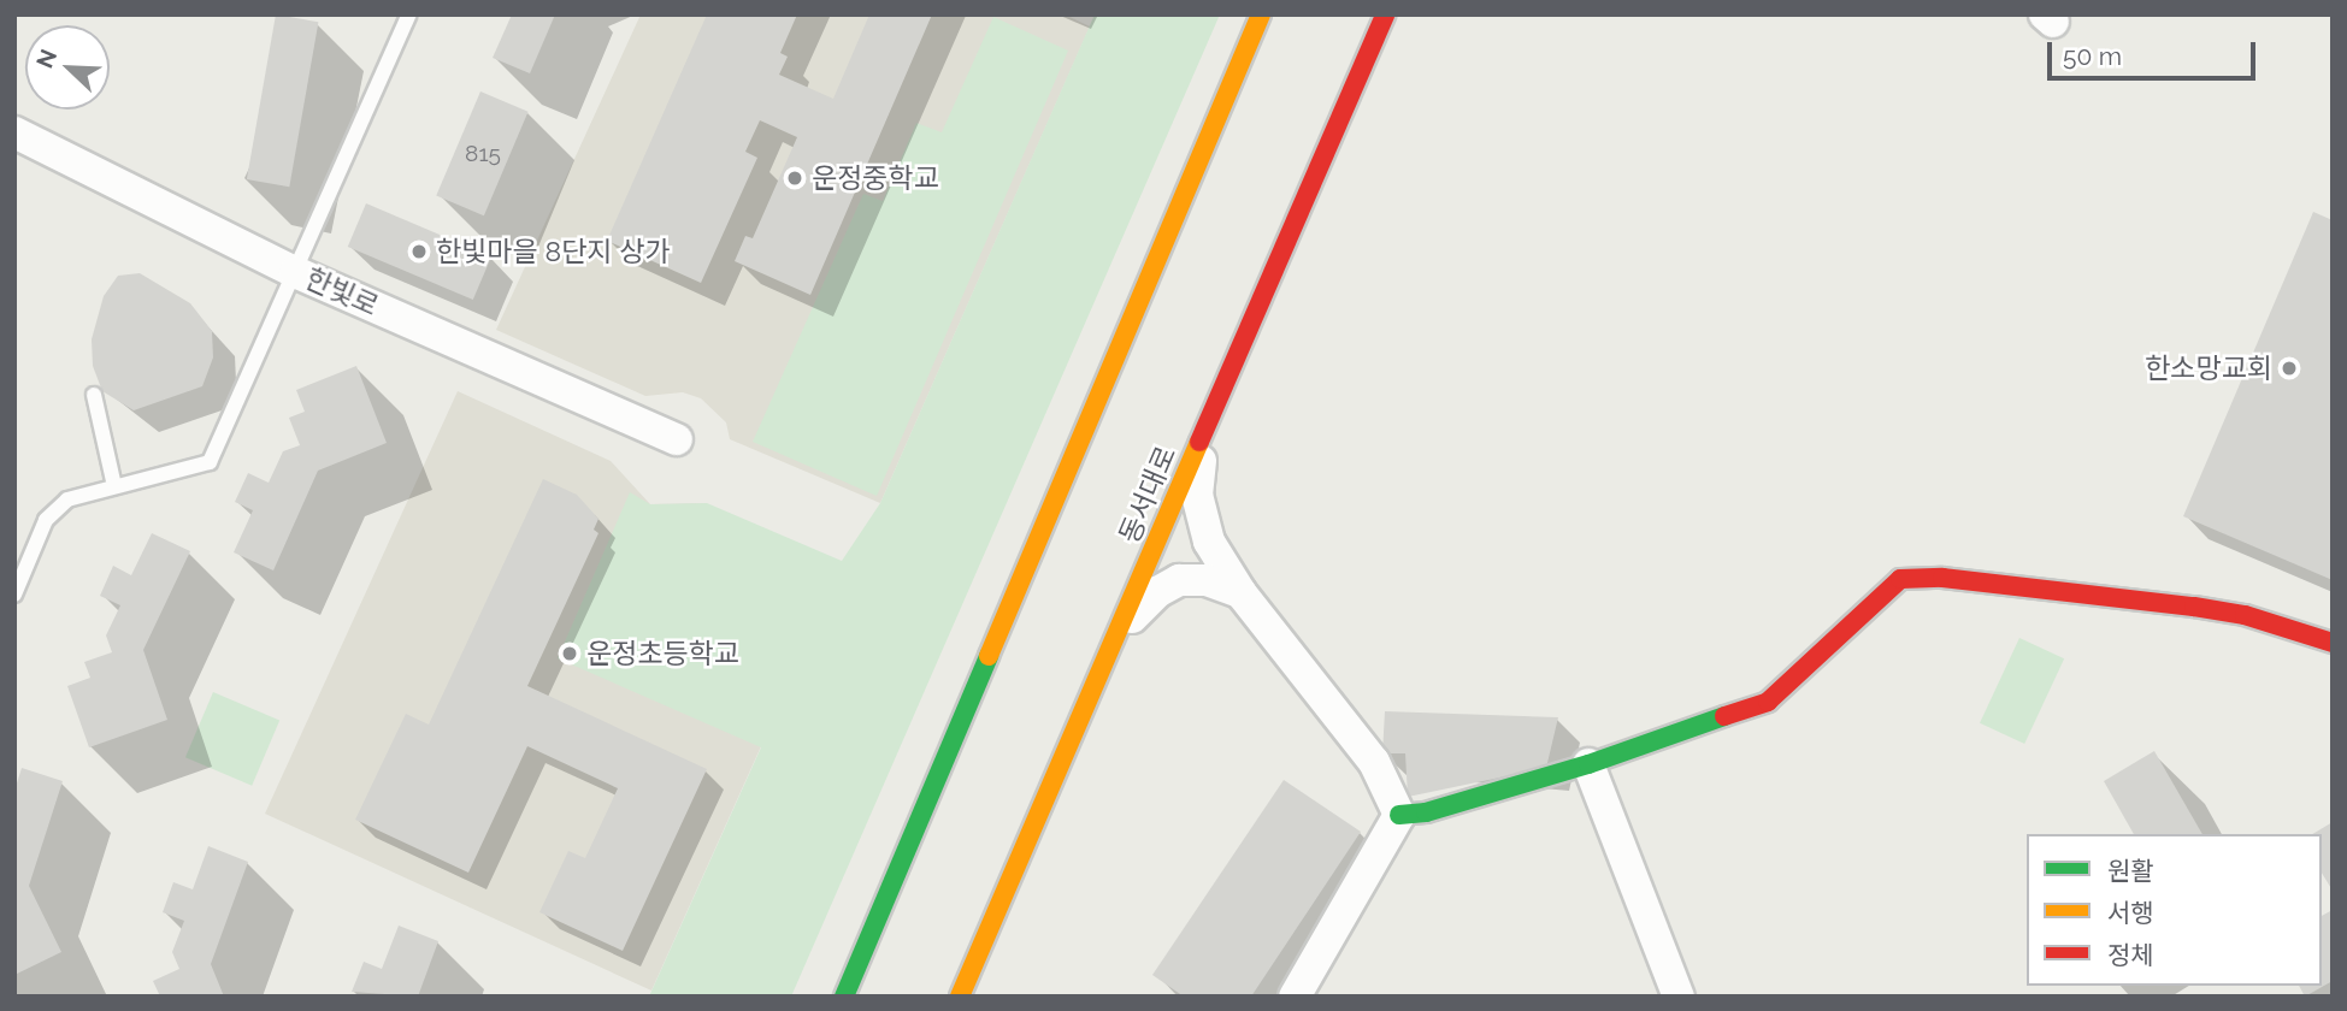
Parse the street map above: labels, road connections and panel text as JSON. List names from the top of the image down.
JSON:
{
  "streets": {
    "main road": ["동서대로"],
    "street": ["한빛로"]
  },
  "places": [
    "운정중학교",
    "한빛마을 8단지 상가",
    "한소망교회",
    "운정초등학교"
  ],
  "house_numbers": ["815"],
  "legend": ["원활", "서행", "정체"],
  "scale_bar": "50 m",
  "north": "top left"
}
